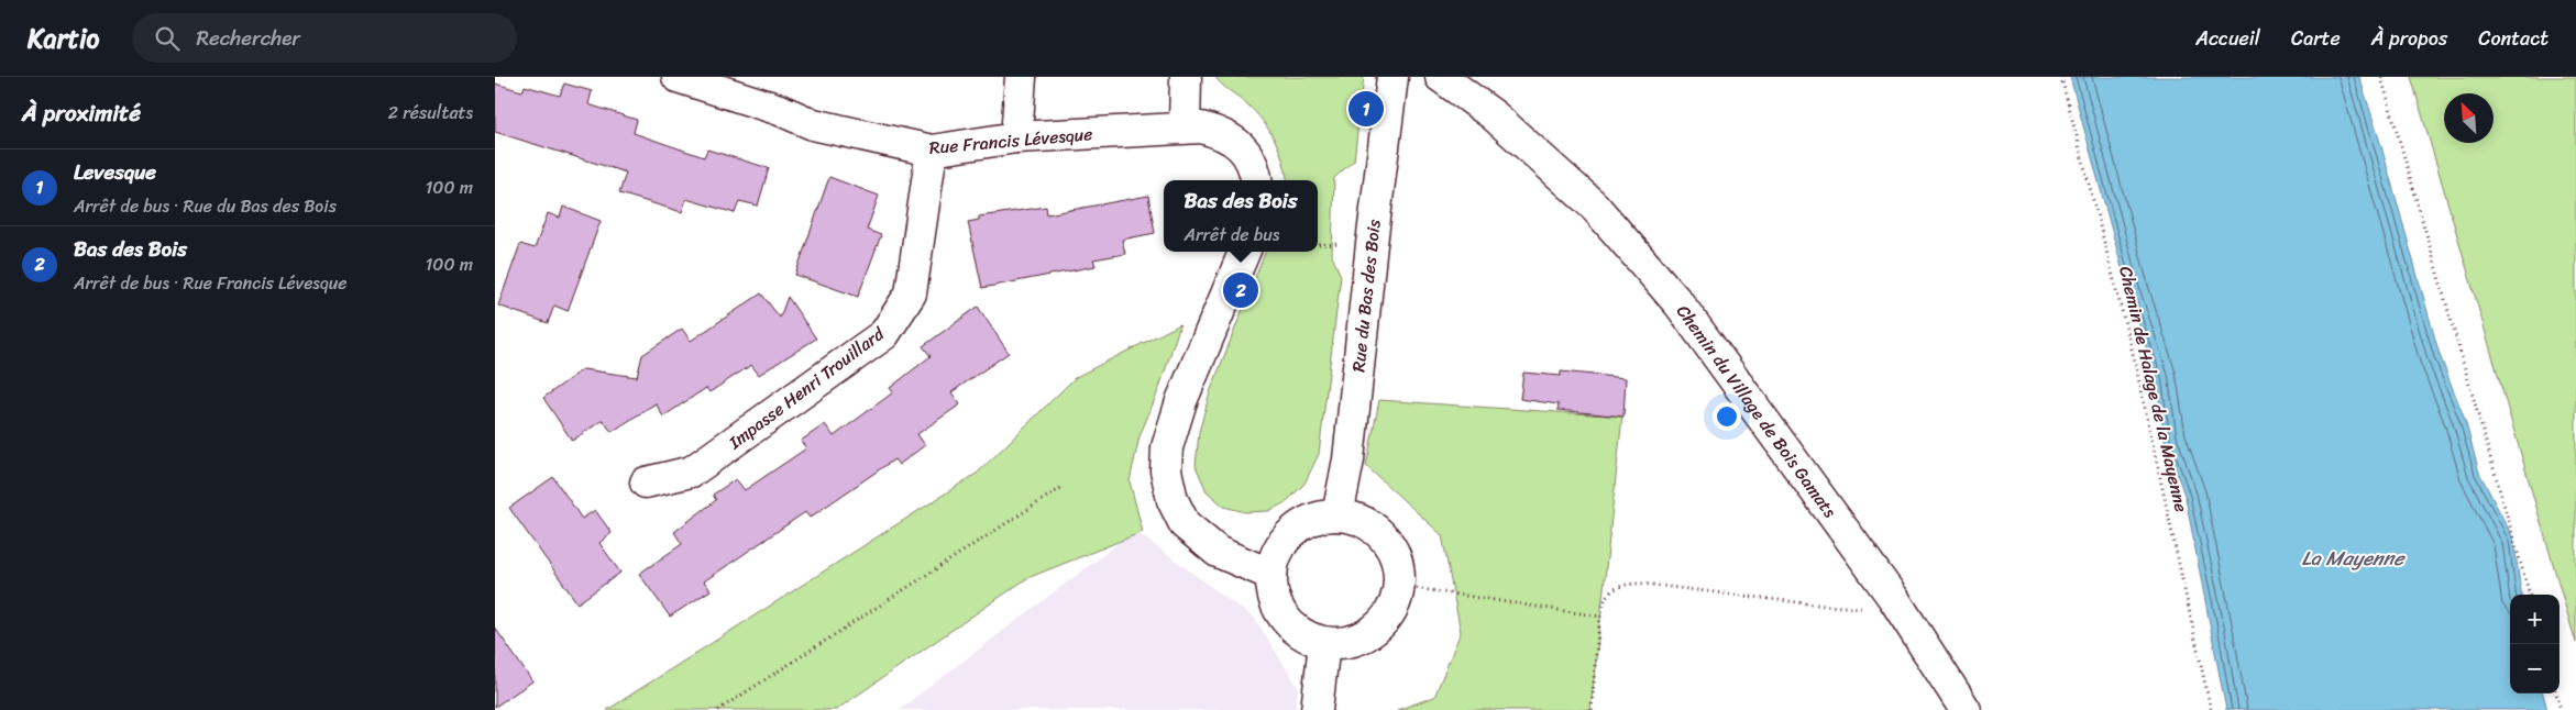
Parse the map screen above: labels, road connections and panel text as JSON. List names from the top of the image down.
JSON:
{
  "streets": {
    "street": [
      "Rue Francis Lévesque",
      "Rue du Bas des Bois",
      "Impasse Henri Trouillard",
      "Chemin du Village de Bois Gamats"
    ],
    "path": ["Chemin de Halage de la Mayenne"]
  },
  "crossings": [
    ["Rue Francis Lévesque", "Impasse Henri Trouillard"]
  ],
  "water": ["La Mayenne"],
  "north": "top left",
  "page": {
    "header": "Kartio",
    "search": "Rechercher",
    "nav": [
      "Accueil",
      "Carte",
      "À propos",
      "Contact"
    ],
    "heading": ["À proximité", "2 résultats"],
    "pins": ["1", "2"],
    "list": [
      {
        "mark": "1",
        "name": "Levesque",
        "note": "Arrêt de bus · Rue du Bas des Bois",
        "value": "100 m"
      },
      {
        "mark": "2",
        "name": "Bas des Bois",
        "note": "Arrêt de bus · Rue Francis Lévesque",
        "value": "100 m"
      }
    ],
    "popup": ["Bas des Bois", "Arrêt de bus"],
    "map_buttons": ["+", "−"]
  }
}
